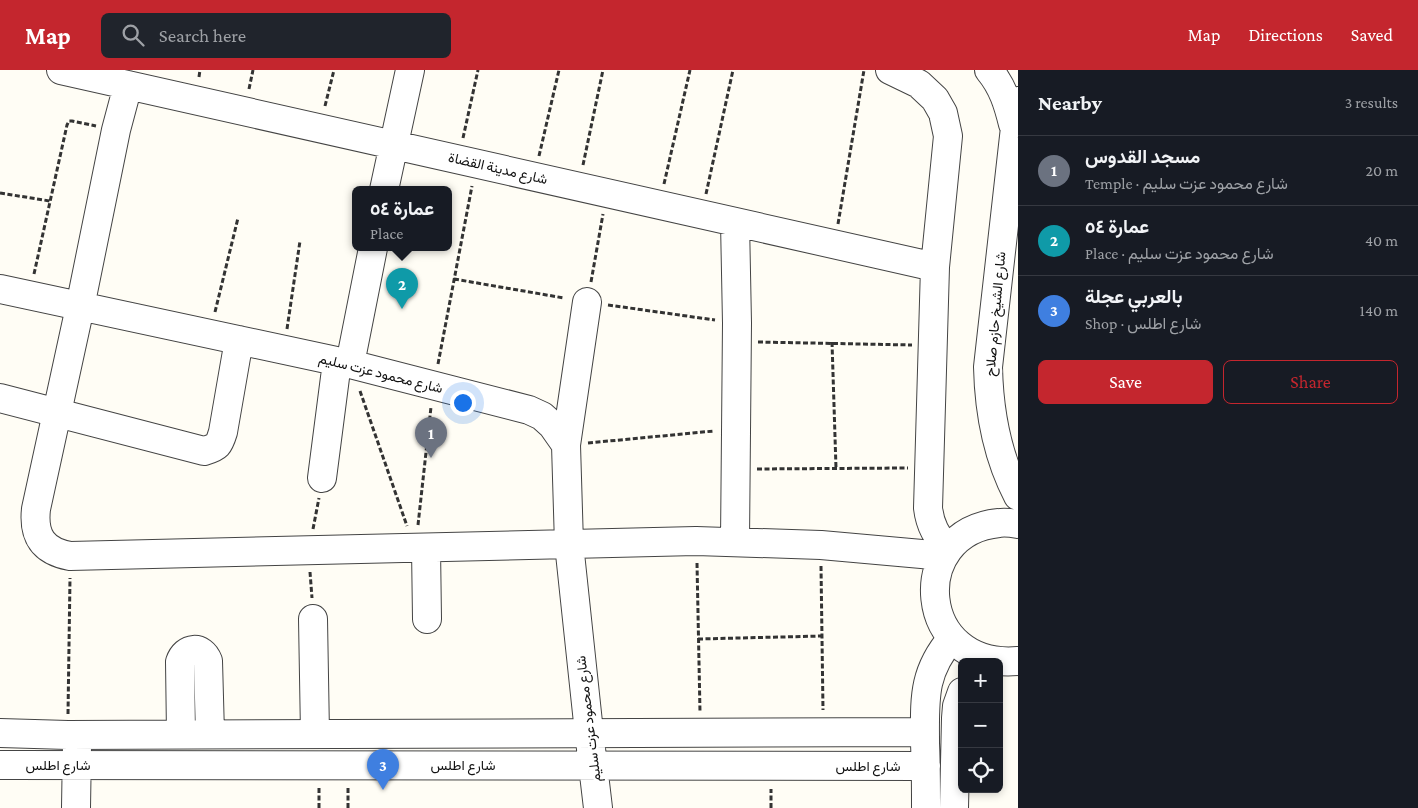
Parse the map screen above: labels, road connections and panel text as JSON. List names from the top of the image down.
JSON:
{
  "streets": {
    "street": [
      "شارع مدينة القضاة",
      "شارع الشيخ حازم صلاح",
      "شارع محمود عزت سليم",
      "شارع اطلس"
    ]
  },
  "crossings": [
    ["شارع محمود عزت سليم", "شارع اطلس"]
  ],
  "page": {
    "header": "Map",
    "search": "Search here",
    "nav": ["Map", "Directions", "Saved"],
    "heading": ["Nearby", "3 results"],
    "list": [
      {
        "mark": "1",
        "name": "مسجد القدوس",
        "note": "Temple · شارع محمود عزت سليم",
        "value": "20 m"
      },
      {
        "mark": "2",
        "name": "عمارة ٥٤",
        "note": "Place · شارع محمود عزت سليم",
        "value": "40 m"
      },
      {
        "mark": "3",
        "name": "بالعربي عجلة",
        "note": "Shop · شارع اطلس",
        "value": "140 m"
      }
    ],
    "popup": ["عمارة ٥٤", "Place"],
    "pins": ["2", "1", "3"],
    "buttons": ["Save", "Share"],
    "map_buttons": ["+", "−"]
  }
}
